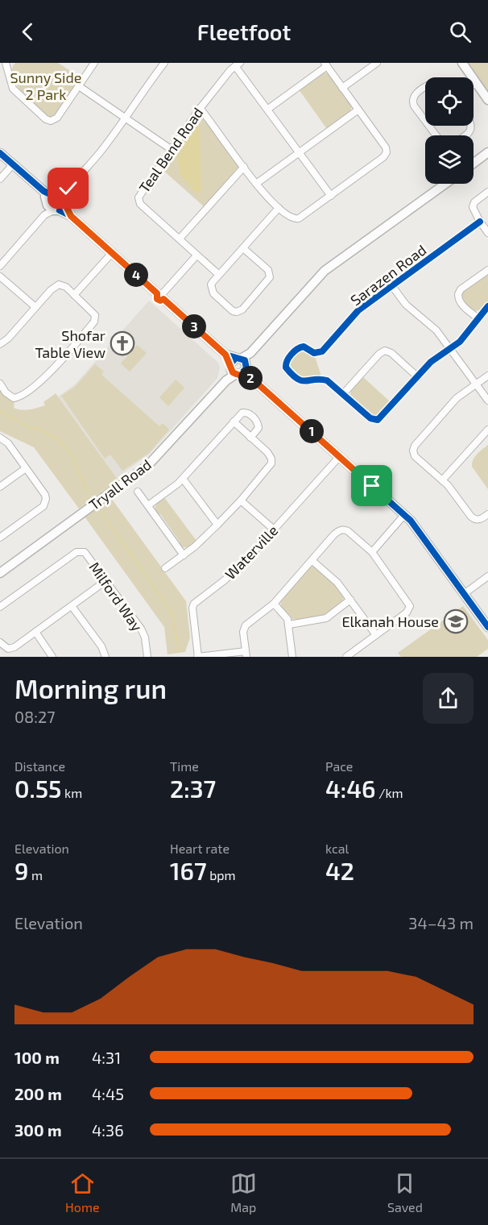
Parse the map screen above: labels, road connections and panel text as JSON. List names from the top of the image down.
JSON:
{
  "streets": {
    "street": [
      "Teal Bend Road",
      "Sarazen Road",
      "Tryall Road",
      "Waterville",
      "Milford Way"
    ]
  },
  "parks": ["Sunny Side 2 Park"],
  "places": {
    "church": ["Shofar Table View"],
    "school or university": ["Elkanah House"]
  },
  "page": {
    "header": "Fleetfoot",
    "pins": [
      "4",
      "3",
      "2",
      "1"
    ],
    "heading": ["Morning run", "08:27"],
    "stats": [
      ["Distance", "0.55 km"],
      ["Time", "2:37"],
      ["Pace", "4:46 /km"],
      ["Elevation", "9 m"],
      ["Heart rate", "167 bpm"],
      ["kcal", "42"]
    ],
    "chart": ["Elevation", "34–43 m"],
    "list": [
      {
        "name": "100 m",
        "note": "4:31"
      },
      {
        "name": "200 m",
        "note": "4:45"
      },
      {
        "name": "300 m",
        "note": "4:36"
      }
    ],
    "tabs": ["Home", "Map", "Saved"]
  }
}
